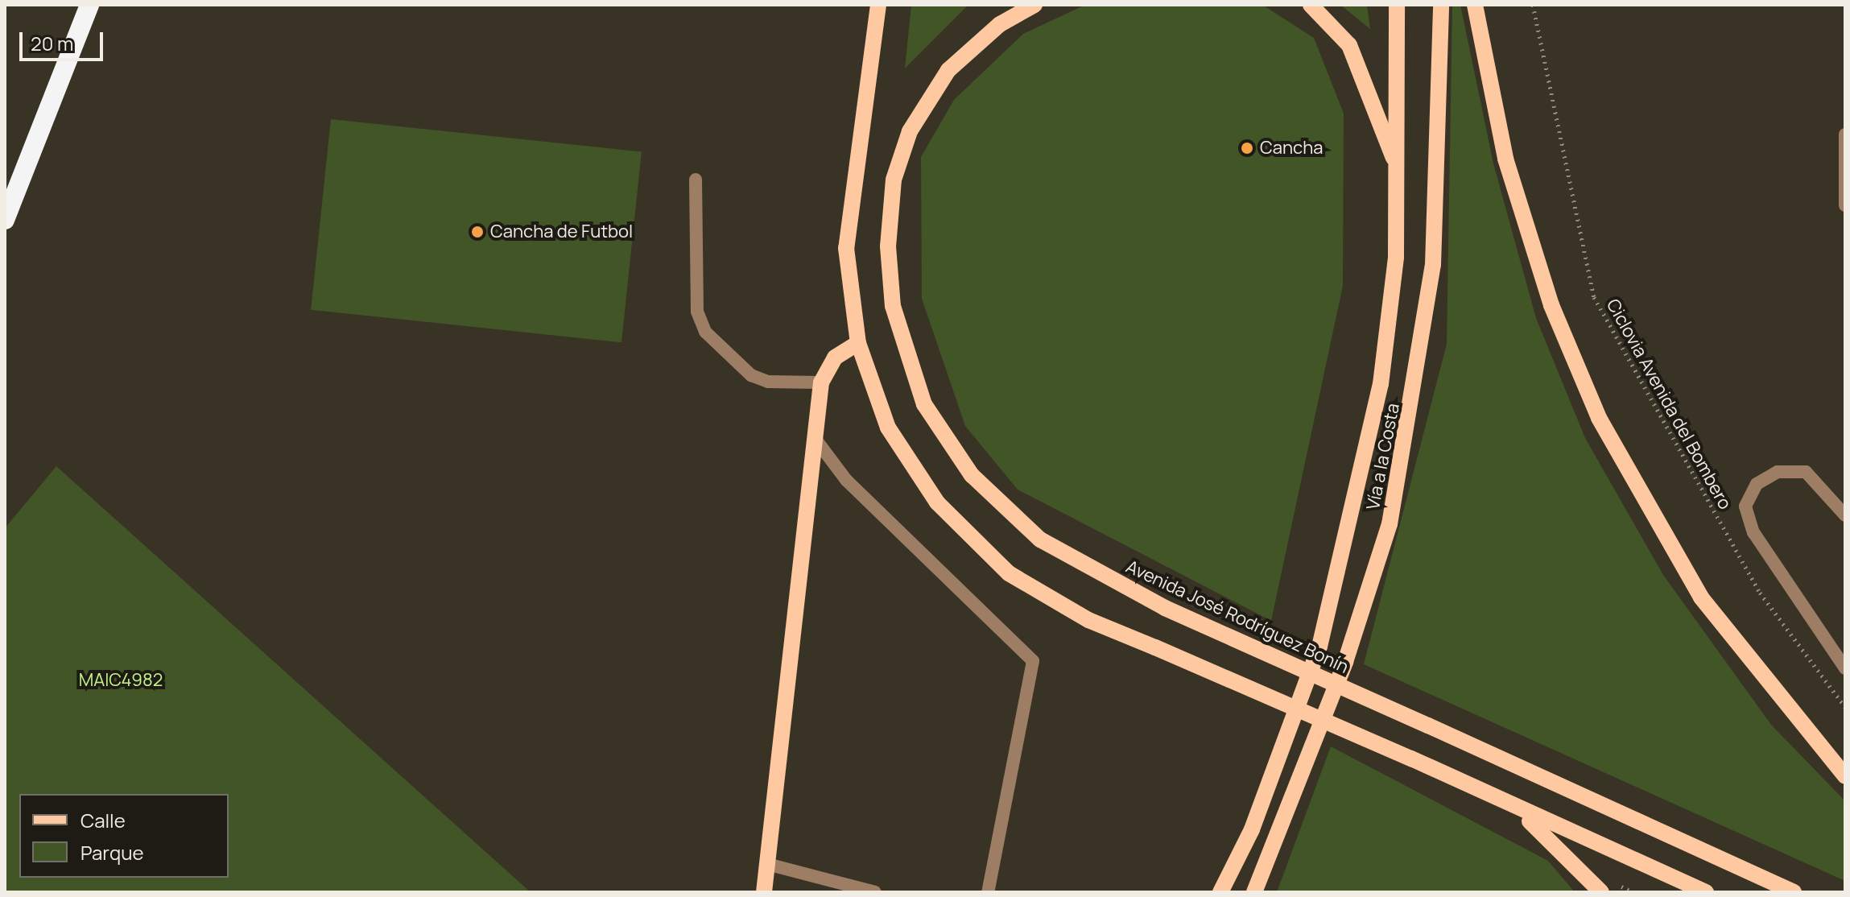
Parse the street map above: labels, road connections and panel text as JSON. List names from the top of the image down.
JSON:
{
  "streets": {
    "main road": ["Vía a la Costa", "Avenida José Rodríguez Bonín"],
    "path": ["Ciclovia Avenida del Bombero"]
  },
  "parks": ["MAIC4982"],
  "places": ["Cancha", "Cancha de Futbol"],
  "legend": ["Calle", "Parque"],
  "scale_bar": "20 m"
}
